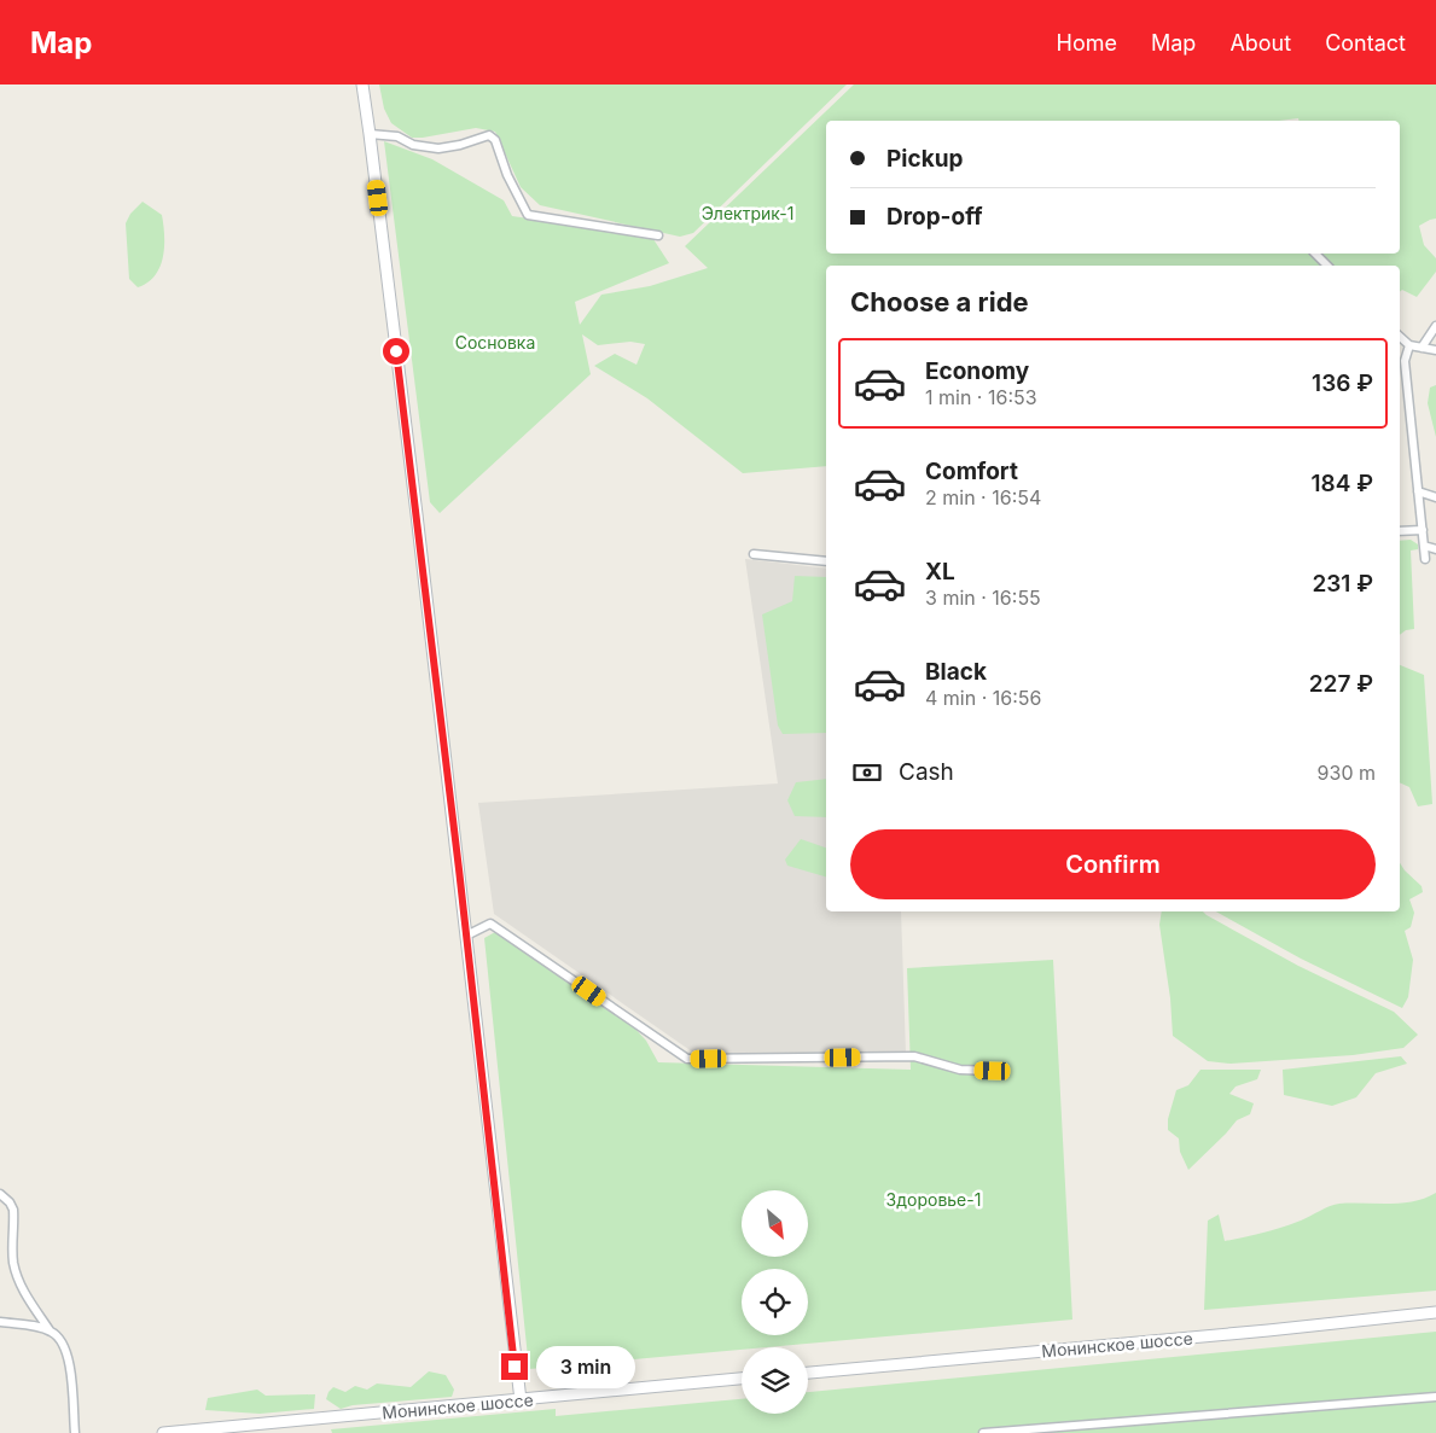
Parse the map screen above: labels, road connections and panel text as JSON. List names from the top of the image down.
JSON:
{
  "streets": {
    "main road": ["Монинское шоссе"]
  },
  "parks": ["Электрик-1", "Сосновка", "Здоровье-1"],
  "north": "bottom right",
  "page": {
    "header": "Map",
    "nav": [
      "Home",
      "Map",
      "About",
      "Contact"
    ],
    "banner": ["Pickup", "Drop-off"],
    "heading": "Choose a ride",
    "list": [
      {
        "name": "Economy",
        "note": "1 min · 16:53",
        "value": "136 ₽"
      },
      {
        "name": "Comfort",
        "note": "2 min · 16:54",
        "value": "184 ₽"
      },
      {
        "name": "XL",
        "note": "3 min · 16:55",
        "value": "231 ₽"
      },
      {
        "name": "Black",
        "note": "4 min · 16:56",
        "value": "227 ₽"
      }
    ],
    "pay": ["Cash", "930 m"],
    "buttons": "Confirm",
    "bubble": "3 min"
  }
}
